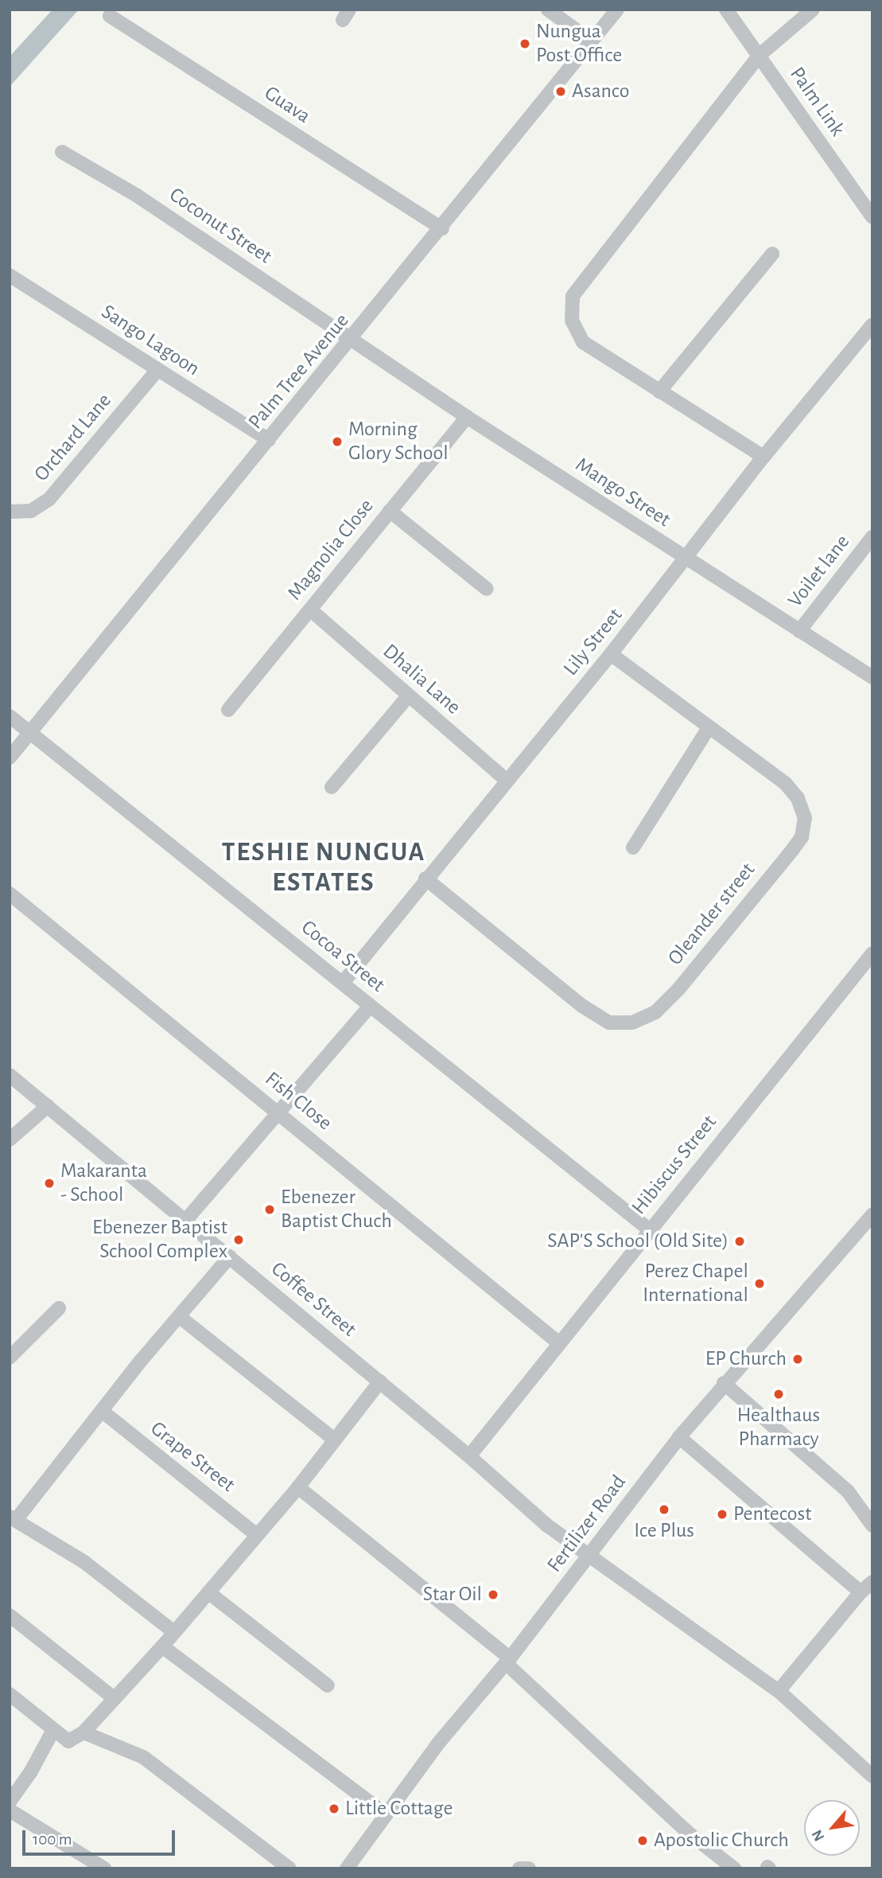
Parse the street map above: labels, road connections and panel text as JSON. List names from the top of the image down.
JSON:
{
  "streets": {
    "street": [
      "Palm Link",
      "Guava",
      "Coconut Street",
      "Sango Lagoon",
      "Palm Tree Avenue",
      "Orchard Lane",
      "Mango Street",
      "Magnolia Close",
      "Voilet lane",
      "Lily Street",
      "Dhalia Lane",
      "Oleander street",
      "Cocoa Street",
      "Fish Close",
      "Hibiscus Street",
      "Coffee Street",
      "Grape Street",
      "Fertilizer Road"
    ]
  },
  "crossings": [
    ["Guava", "Palm Tree Avenue"],
    ["Coconut Street", "Palm Tree Avenue"],
    ["Coconut Street", "Mango Street"],
    ["Sango Lagoon", "Palm Tree Avenue"],
    ["Sango Lagoon", "Orchard Lane"],
    ["Palm Tree Avenue", "Mango Street"],
    ["Palm Tree Avenue", "Cocoa Street"],
    ["Mango Street", "Magnolia Close"],
    ["Mango Street", "Voilet lane"],
    ["Mango Street", "Lily Street"],
    ["Magnolia Close", "Dhalia Lane"],
    ["Lily Street", "Dhalia Lane"],
    ["Lily Street", "Oleander street"],
    ["Lily Street", "Cocoa Street"],
    ["Cocoa Street", "Hibiscus Street"],
    ["Fish Close", "Hibiscus Street"],
    ["Hibiscus Street", "Coffee Street"],
    ["Coffee Street", "Fertilizer Road"]
  ],
  "districts": ["TESHIE NUNGUA ESTATES"],
  "places": [
    "Nungua Post Office",
    "Asanco",
    "Morning Glory School",
    "Makaranta - School",
    "Ebenezer Baptist Chuch",
    "Ebenezer Baptist School Complex",
    "SAP'S School (Old Site)",
    "Perez Chapel International",
    "EP Church",
    "Healthaus Pharmacy",
    "Ice Plus",
    "Pentecost",
    "Star Oil",
    "Little Cottage",
    "Apostolic Church"
  ],
  "scale_bar": "100 m",
  "north": "bottom left"
}
